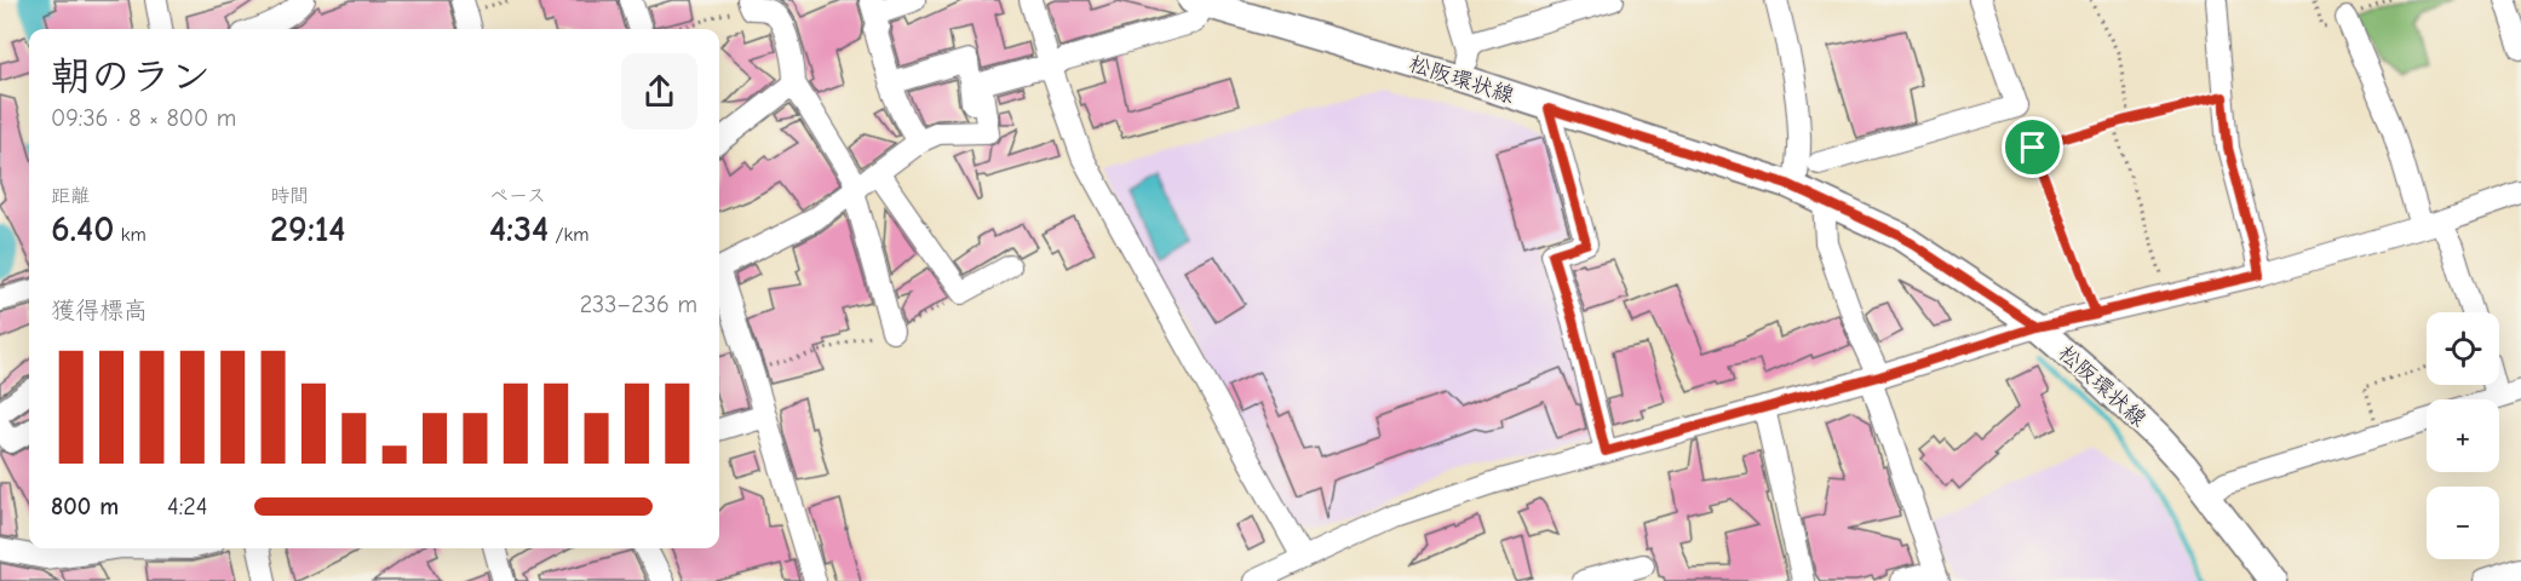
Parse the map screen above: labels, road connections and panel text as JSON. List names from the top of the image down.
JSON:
{
  "streets": {
    "main road": ["松阪環状線"]
  },
  "page": {
    "heading": ["朝のラン", "09:36 · 8 × 800 m"],
    "stats": [
      ["距離", "6.40 km"],
      ["時間", "29:14"],
      ["ペース", "4:34 /km"]
    ],
    "chart": ["獲得標高", "233–236 m"],
    "map_buttons": ["+", "−"],
    "list": [
      {
        "name": "800 m",
        "note": "4:24"
      }
    ]
  }
}
